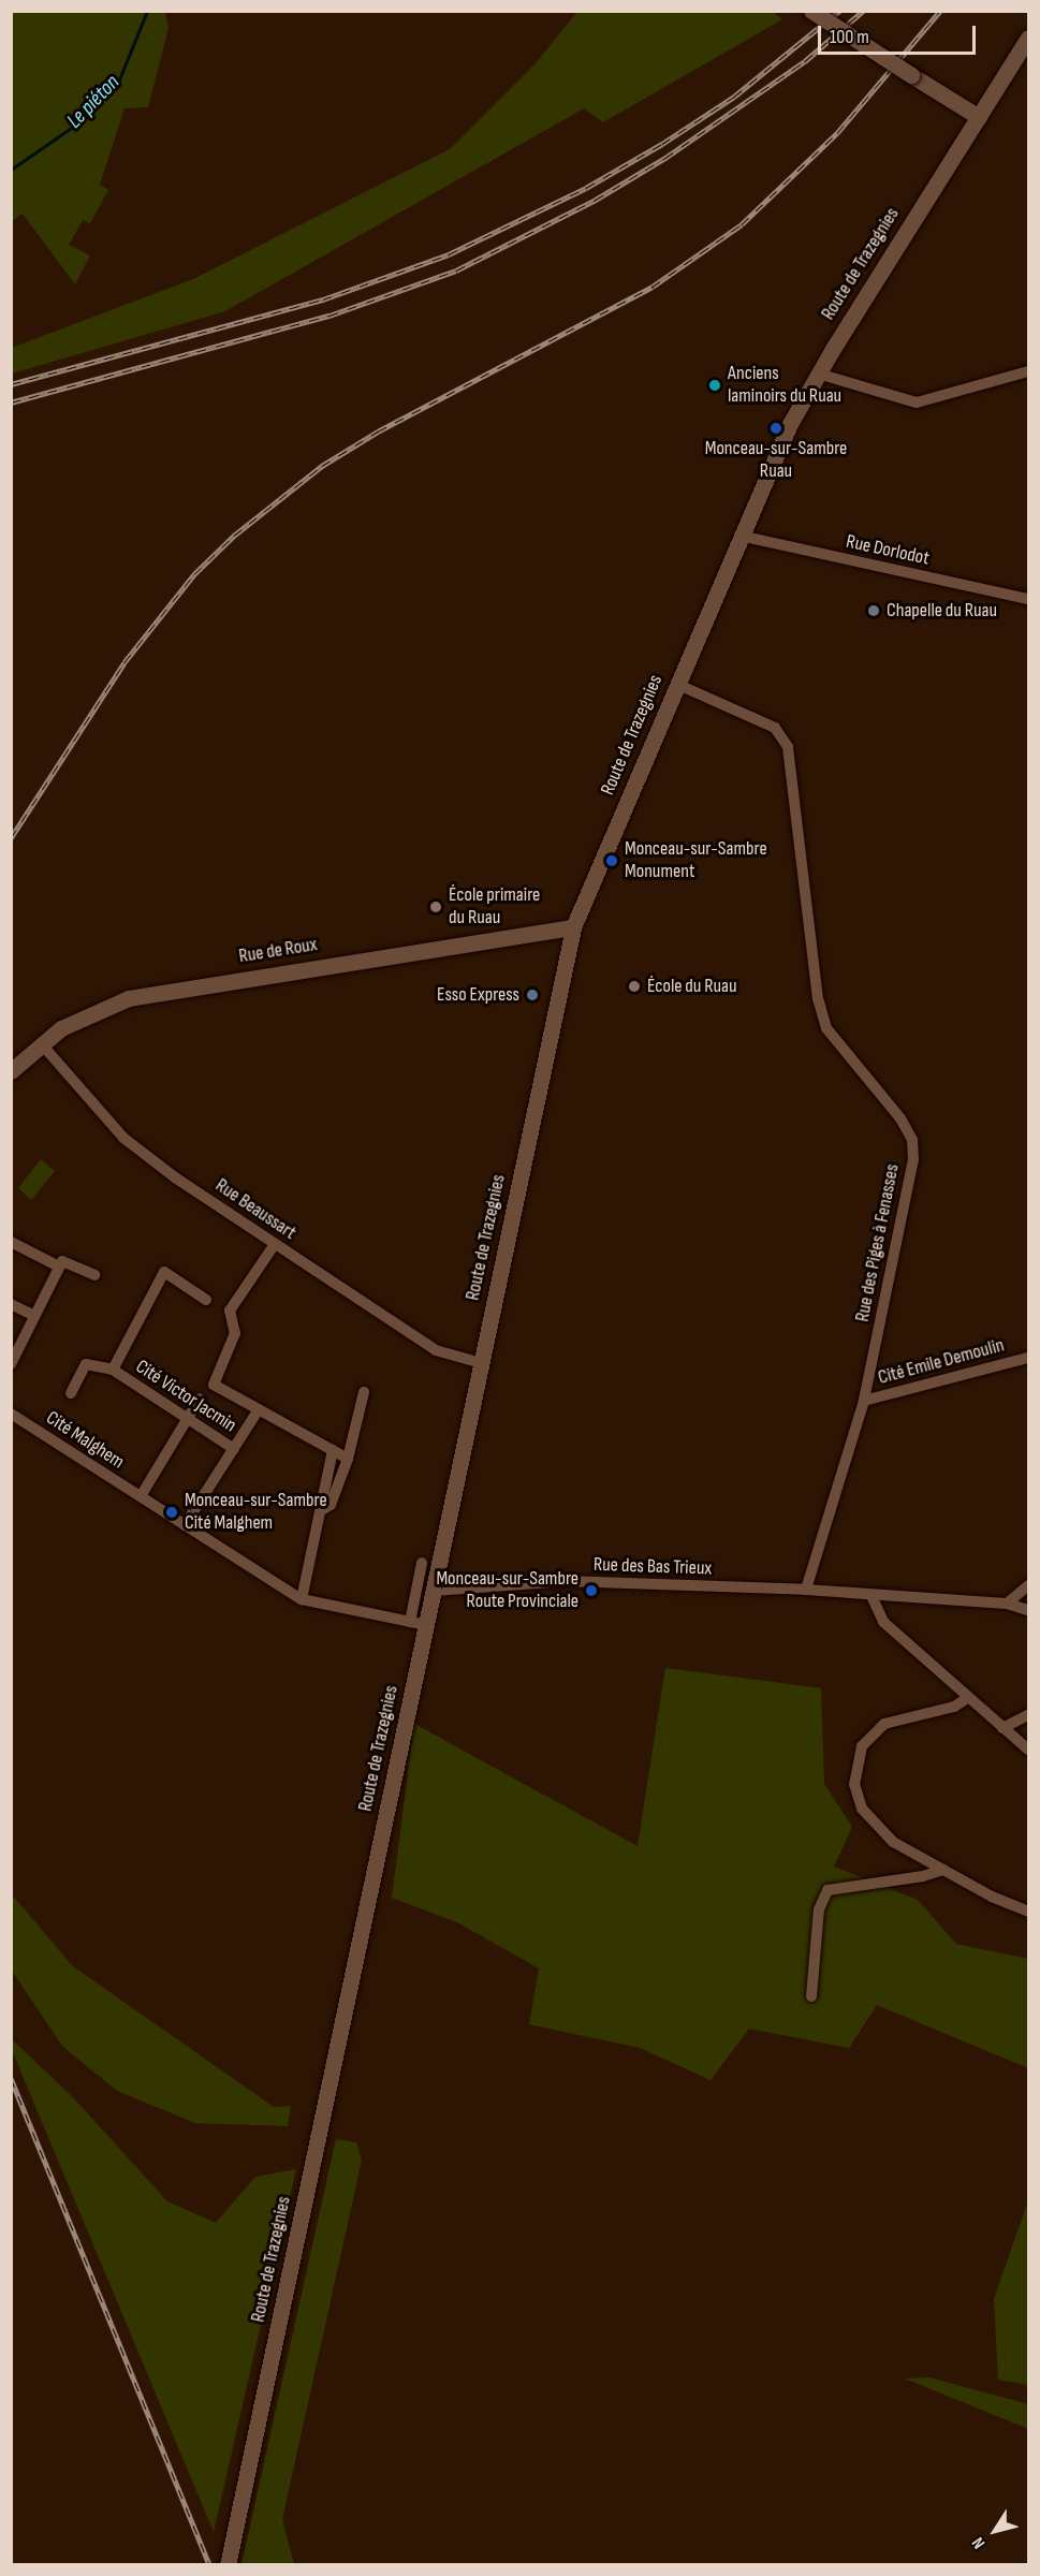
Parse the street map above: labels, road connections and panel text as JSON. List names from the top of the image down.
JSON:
{
  "streets": {
    "main road": ["Route de Trazegnies", "Rue de Roux"],
    "street": [
      "Rue Dorlodot",
      "Rue Beaussart",
      "Rue des Piges à Fenasses",
      "Cité Emile Demoulin",
      "Cité Victor Jacmin",
      "Cité Malghem",
      "Rue des Bas Trieux"
    ]
  },
  "crossings": [
    ["Route de Trazegnies", "Rue Dorlodot"],
    ["Route de Trazegnies", "Rue de Roux"],
    ["Route de Trazegnies", "Rue Beaussart"],
    ["Route de Trazegnies", "Rue des Piges à Fenasses"],
    ["Route de Trazegnies", "Cité Malghem"],
    ["Route de Trazegnies", "Rue des Bas Trieux"],
    ["Rue de Roux", "Rue Beaussart"],
    ["Rue Beaussart", "Cité Victor Jacmin"],
    ["Rue des Piges à Fenasses", "Cité Emile Demoulin"],
    ["Rue des Piges à Fenasses", "Rue des Bas Trieux"]
  ],
  "water": ["Le piéton"],
  "places": [
    "Anciens laminoirs du Ruau",
    "Monceau-sur-Sambre Ruau",
    "Chapelle du Ruau",
    "Monceau-sur-Sambre Monument",
    "École primaire du Ruau",
    "École du Ruau",
    "Esso Express",
    "Monceau-sur-Sambre Cité Malghem",
    "Monceau-sur-Sambre Route Provinciale"
  ],
  "scale_bar": "100 m",
  "north": "bottom left"
}
